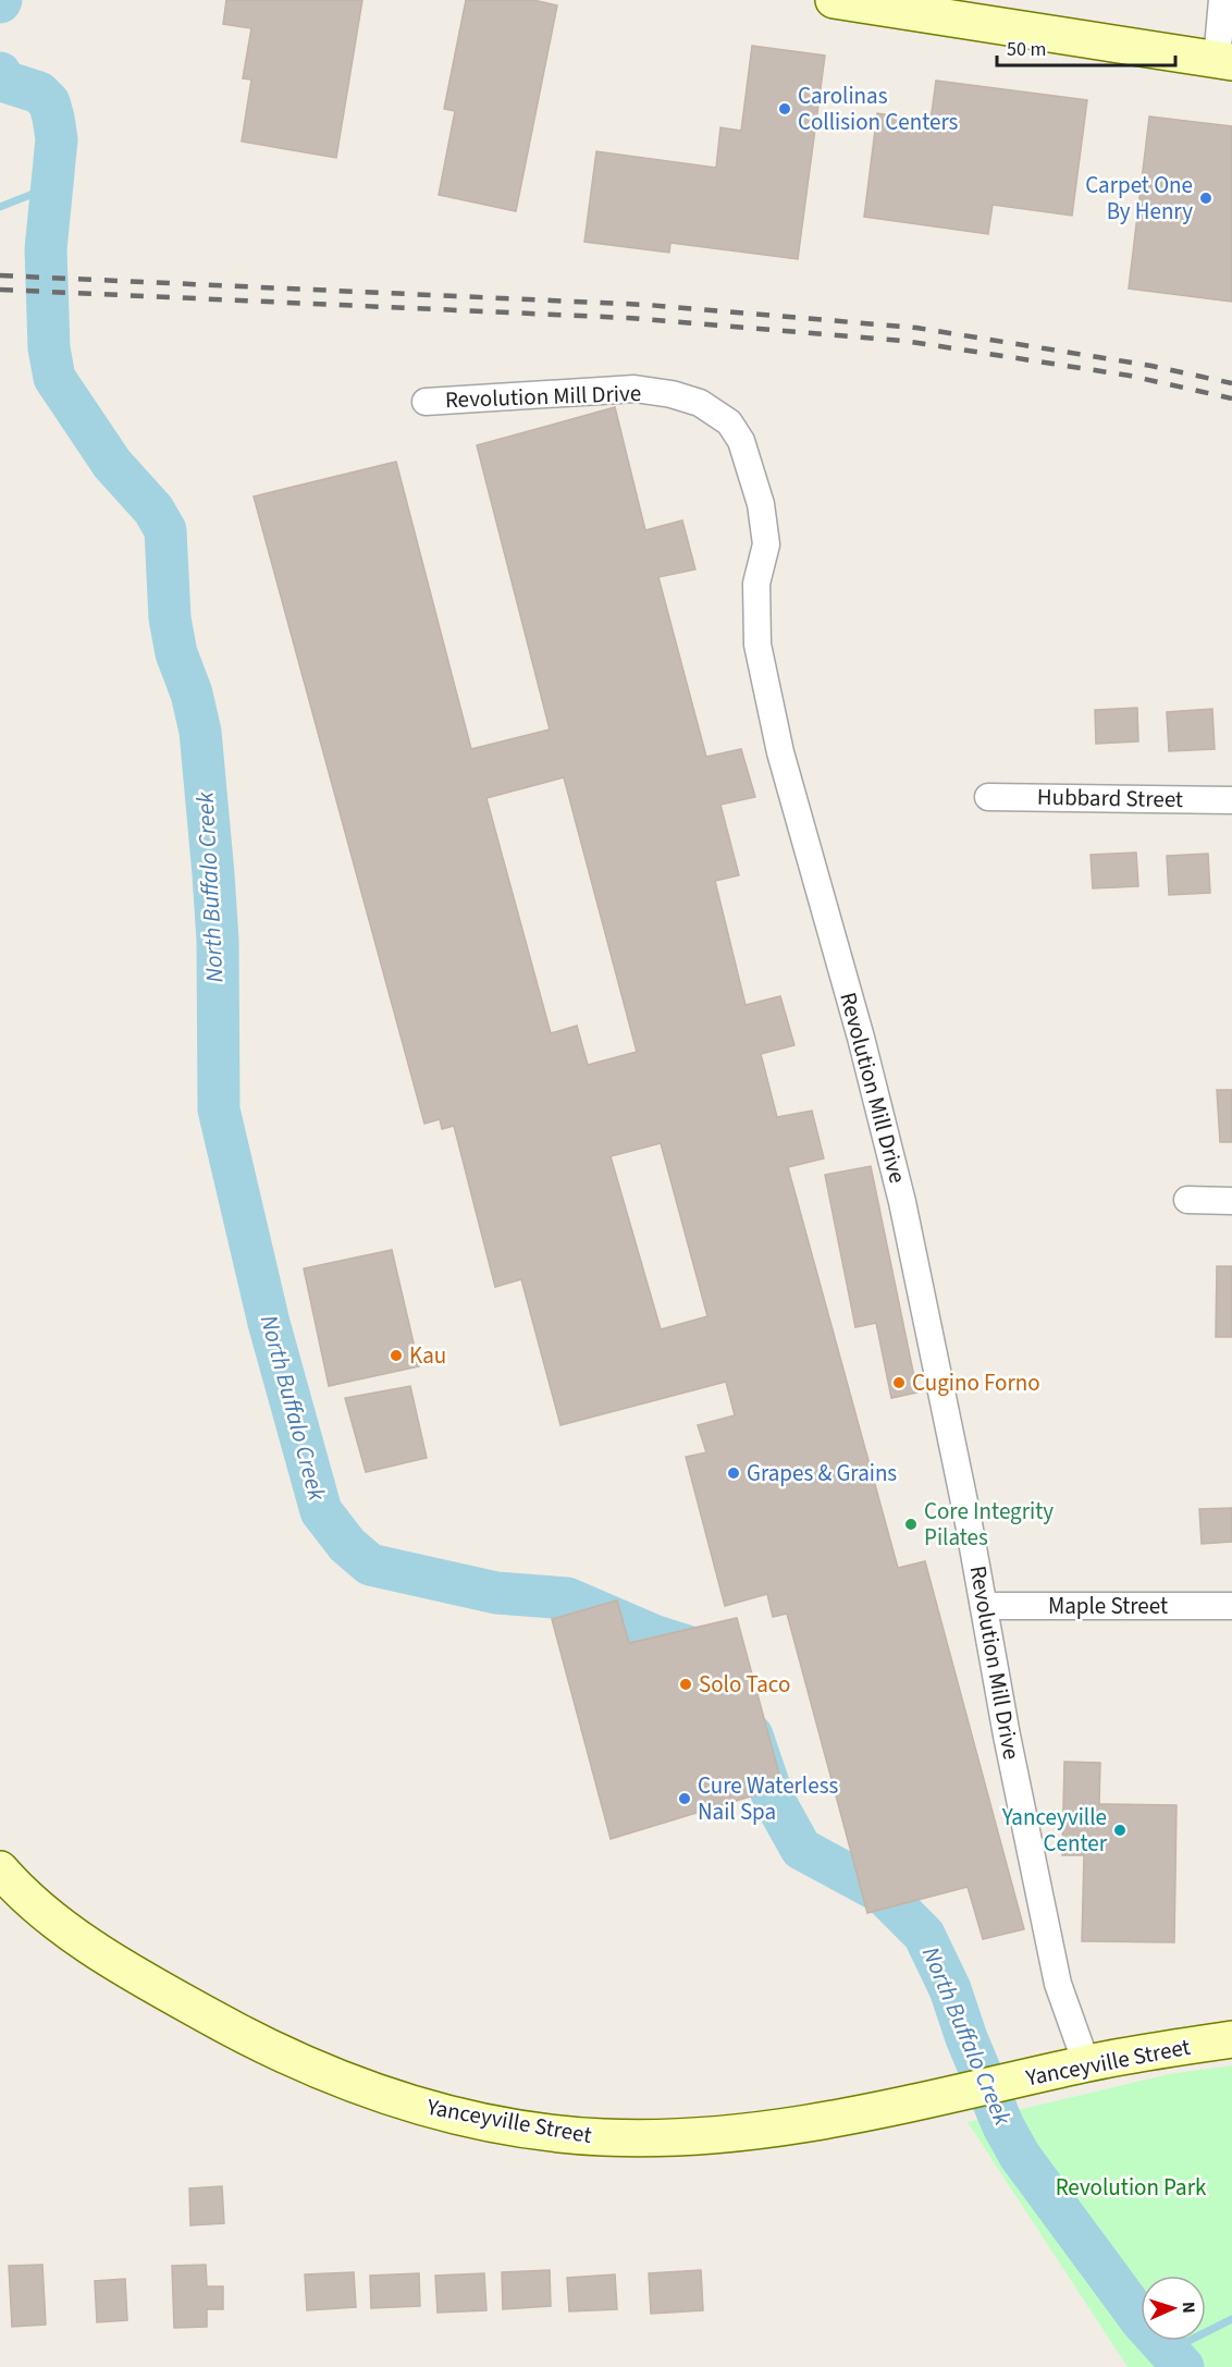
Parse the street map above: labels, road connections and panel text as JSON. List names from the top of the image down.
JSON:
{
  "streets": {
    "main road": ["Yanceyville Street"],
    "street": ["Revolution Mill Drive", "Hubbard Street", "Maple Street"]
  },
  "crossings": [
    ["Revolution Mill Drive", "Maple Street"],
    ["Revolution Mill Drive", "Yanceyville Street"]
  ],
  "water": ["North Buffalo Creek"],
  "parks": ["Revolution Park"],
  "places": [
    "Carolinas Collision Centers",
    "Carpet One By Henry",
    "Kau",
    "Cugino Forno",
    "Grapes & Grains",
    "Core Integrity Pilates",
    "Solo Taco",
    "Cure Waterless Nail Spa",
    "Yanceyville Center"
  ],
  "scale_bar": "50 m",
  "north": "right"
}
